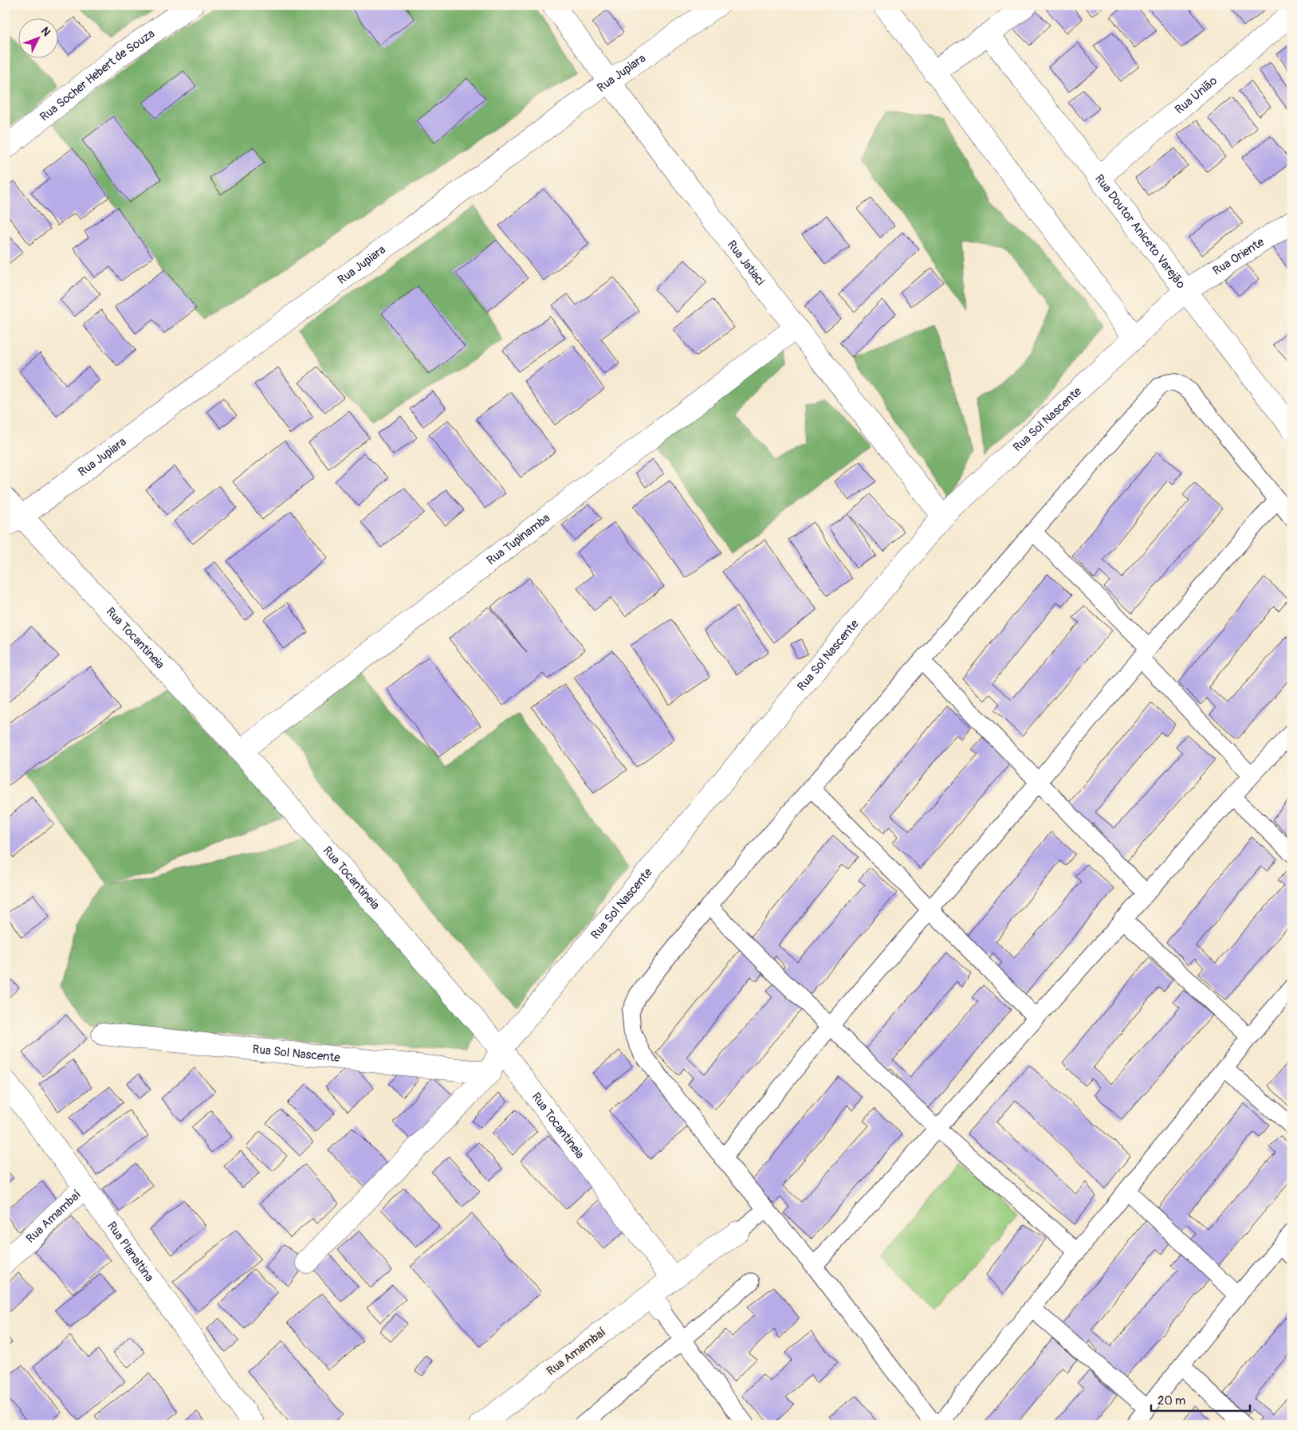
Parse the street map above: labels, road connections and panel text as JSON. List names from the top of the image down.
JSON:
{
  "streets": {
    "street": [
      "Rua Jupiara",
      "Rua Socher Hebert de Souza",
      "Rua União",
      "Rua Doutor Aniceto Varejão",
      "Rua Oriente",
      "Rua Jatiaci",
      "Rua Sol Nascente",
      "Rua Tupinamba",
      "Rua Tocantineia",
      "Rua Amambaí",
      "Rua Planaltina"
    ]
  },
  "crossings": [
    ["Rua Jupiara", "Rua Jatiaci"],
    ["Rua Jupiara", "Rua Tocantineia"],
    ["Rua União", "Rua Doutor Aniceto Varejão"],
    ["Rua Doutor Aniceto Varejão", "Rua Oriente"],
    ["Rua Doutor Aniceto Varejão", "Rua Sol Nascente"],
    ["Rua Oriente", "Rua Sol Nascente"],
    ["Rua Jatiaci", "Rua Sol Nascente"],
    ["Rua Jatiaci", "Rua Tupinamba"],
    ["Rua Sol Nascente", "Rua Tocantineia"],
    ["Rua Tupinamba", "Rua Tocantineia"],
    ["Rua Tocantineia", "Rua Amambaí"],
    ["Rua Amambaí", "Rua Planaltina"]
  ],
  "scale_bar": "20 m",
  "north": "top right"
}
